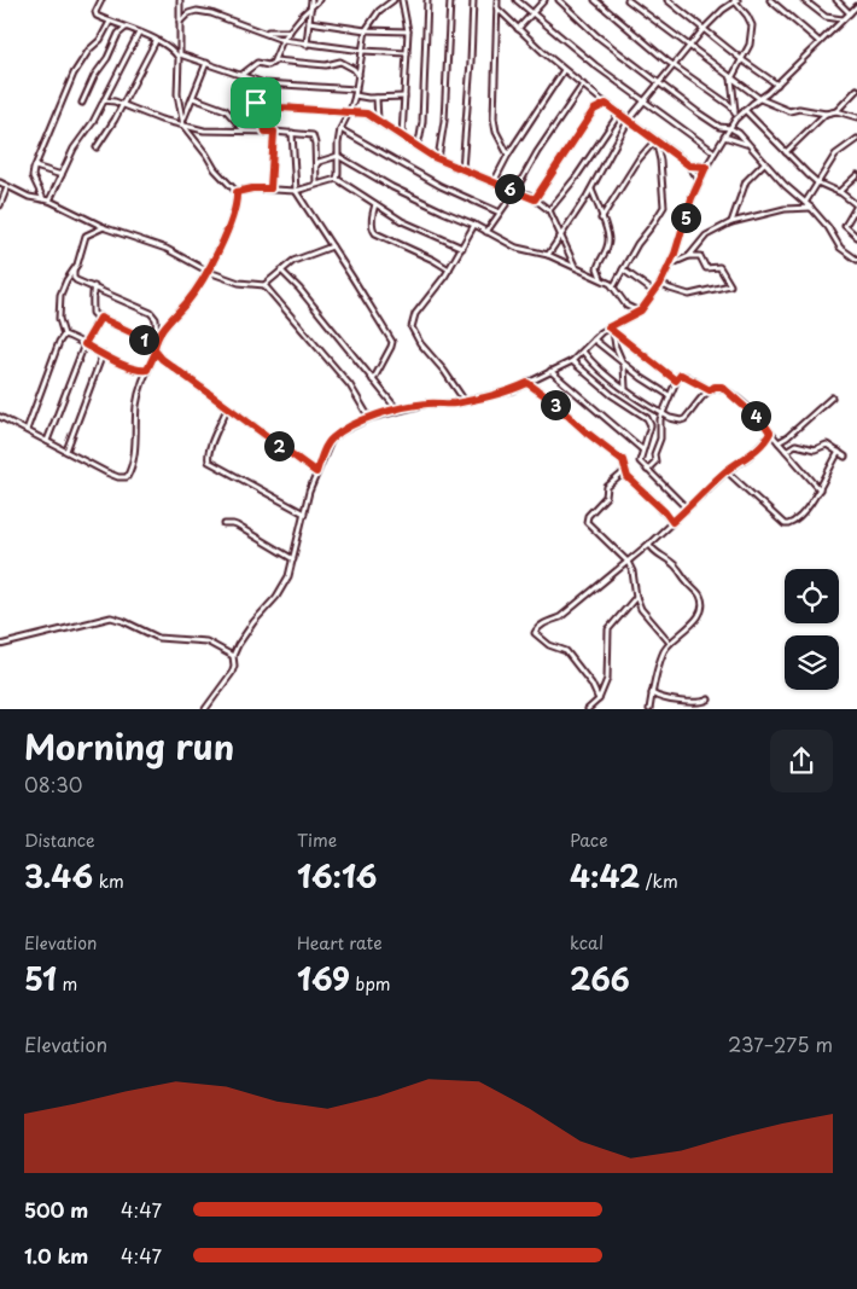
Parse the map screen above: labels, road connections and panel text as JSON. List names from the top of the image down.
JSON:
{
  "page": {
    "pins": [
      "6",
      "5",
      "1",
      "3",
      "4",
      "2"
    ],
    "heading": ["Morning run", "08:30"],
    "stats": [
      ["Distance", "3.46 km"],
      ["Time", "16:16"],
      ["Pace", "4:42 /km"],
      ["Elevation", "51 m"],
      ["Heart rate", "169 bpm"],
      ["kcal", "266"]
    ],
    "chart": ["Elevation", "237–275 m"],
    "list": [
      {
        "name": "500 m",
        "note": "4:47"
      },
      {
        "name": "1.0 km",
        "note": "4:47"
      }
    ]
  }
}
